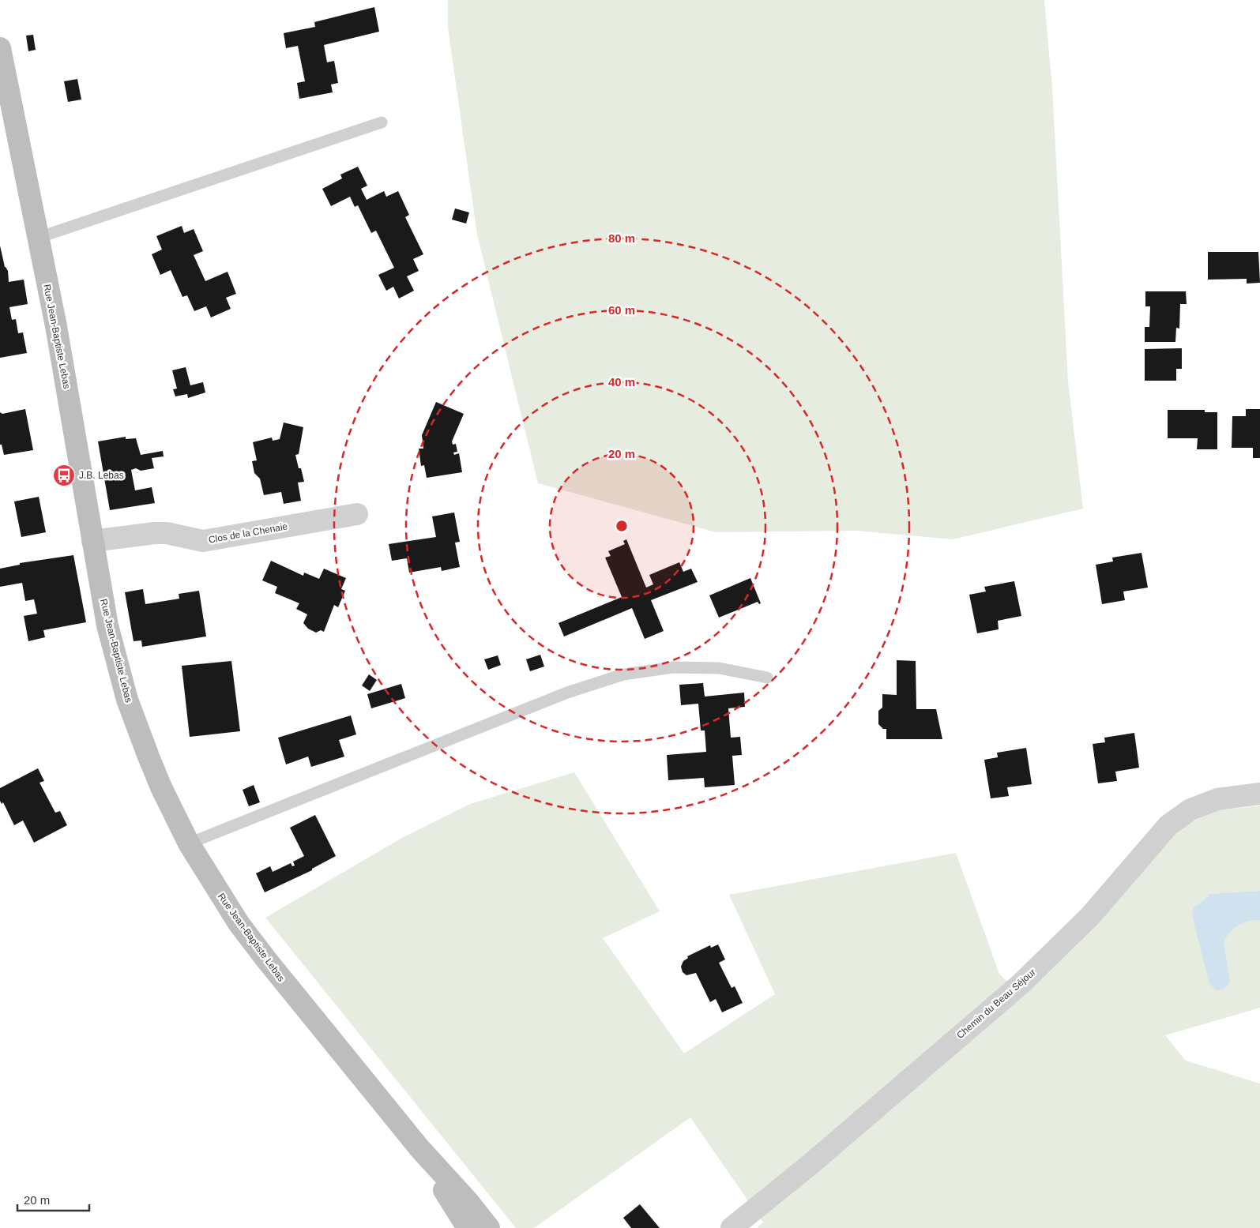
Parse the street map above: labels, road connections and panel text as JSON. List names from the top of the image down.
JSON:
{
  "streets": {
    "main road": ["Rue Jean-Baptiste Lebas"],
    "street": ["Clos de la Chenaie", "Chemin du Beau Séjour"]
  },
  "crossings": [
    ["Rue Jean-Baptiste Lebas", "Clos de la Chenaie"]
  ],
  "places": {
    "bus stop": ["J.B. Lebas"]
  },
  "scale_bar": "20 m",
  "rings": [
    "80 m",
    "60 m",
    "40 m",
    "20 m"
  ]
}
